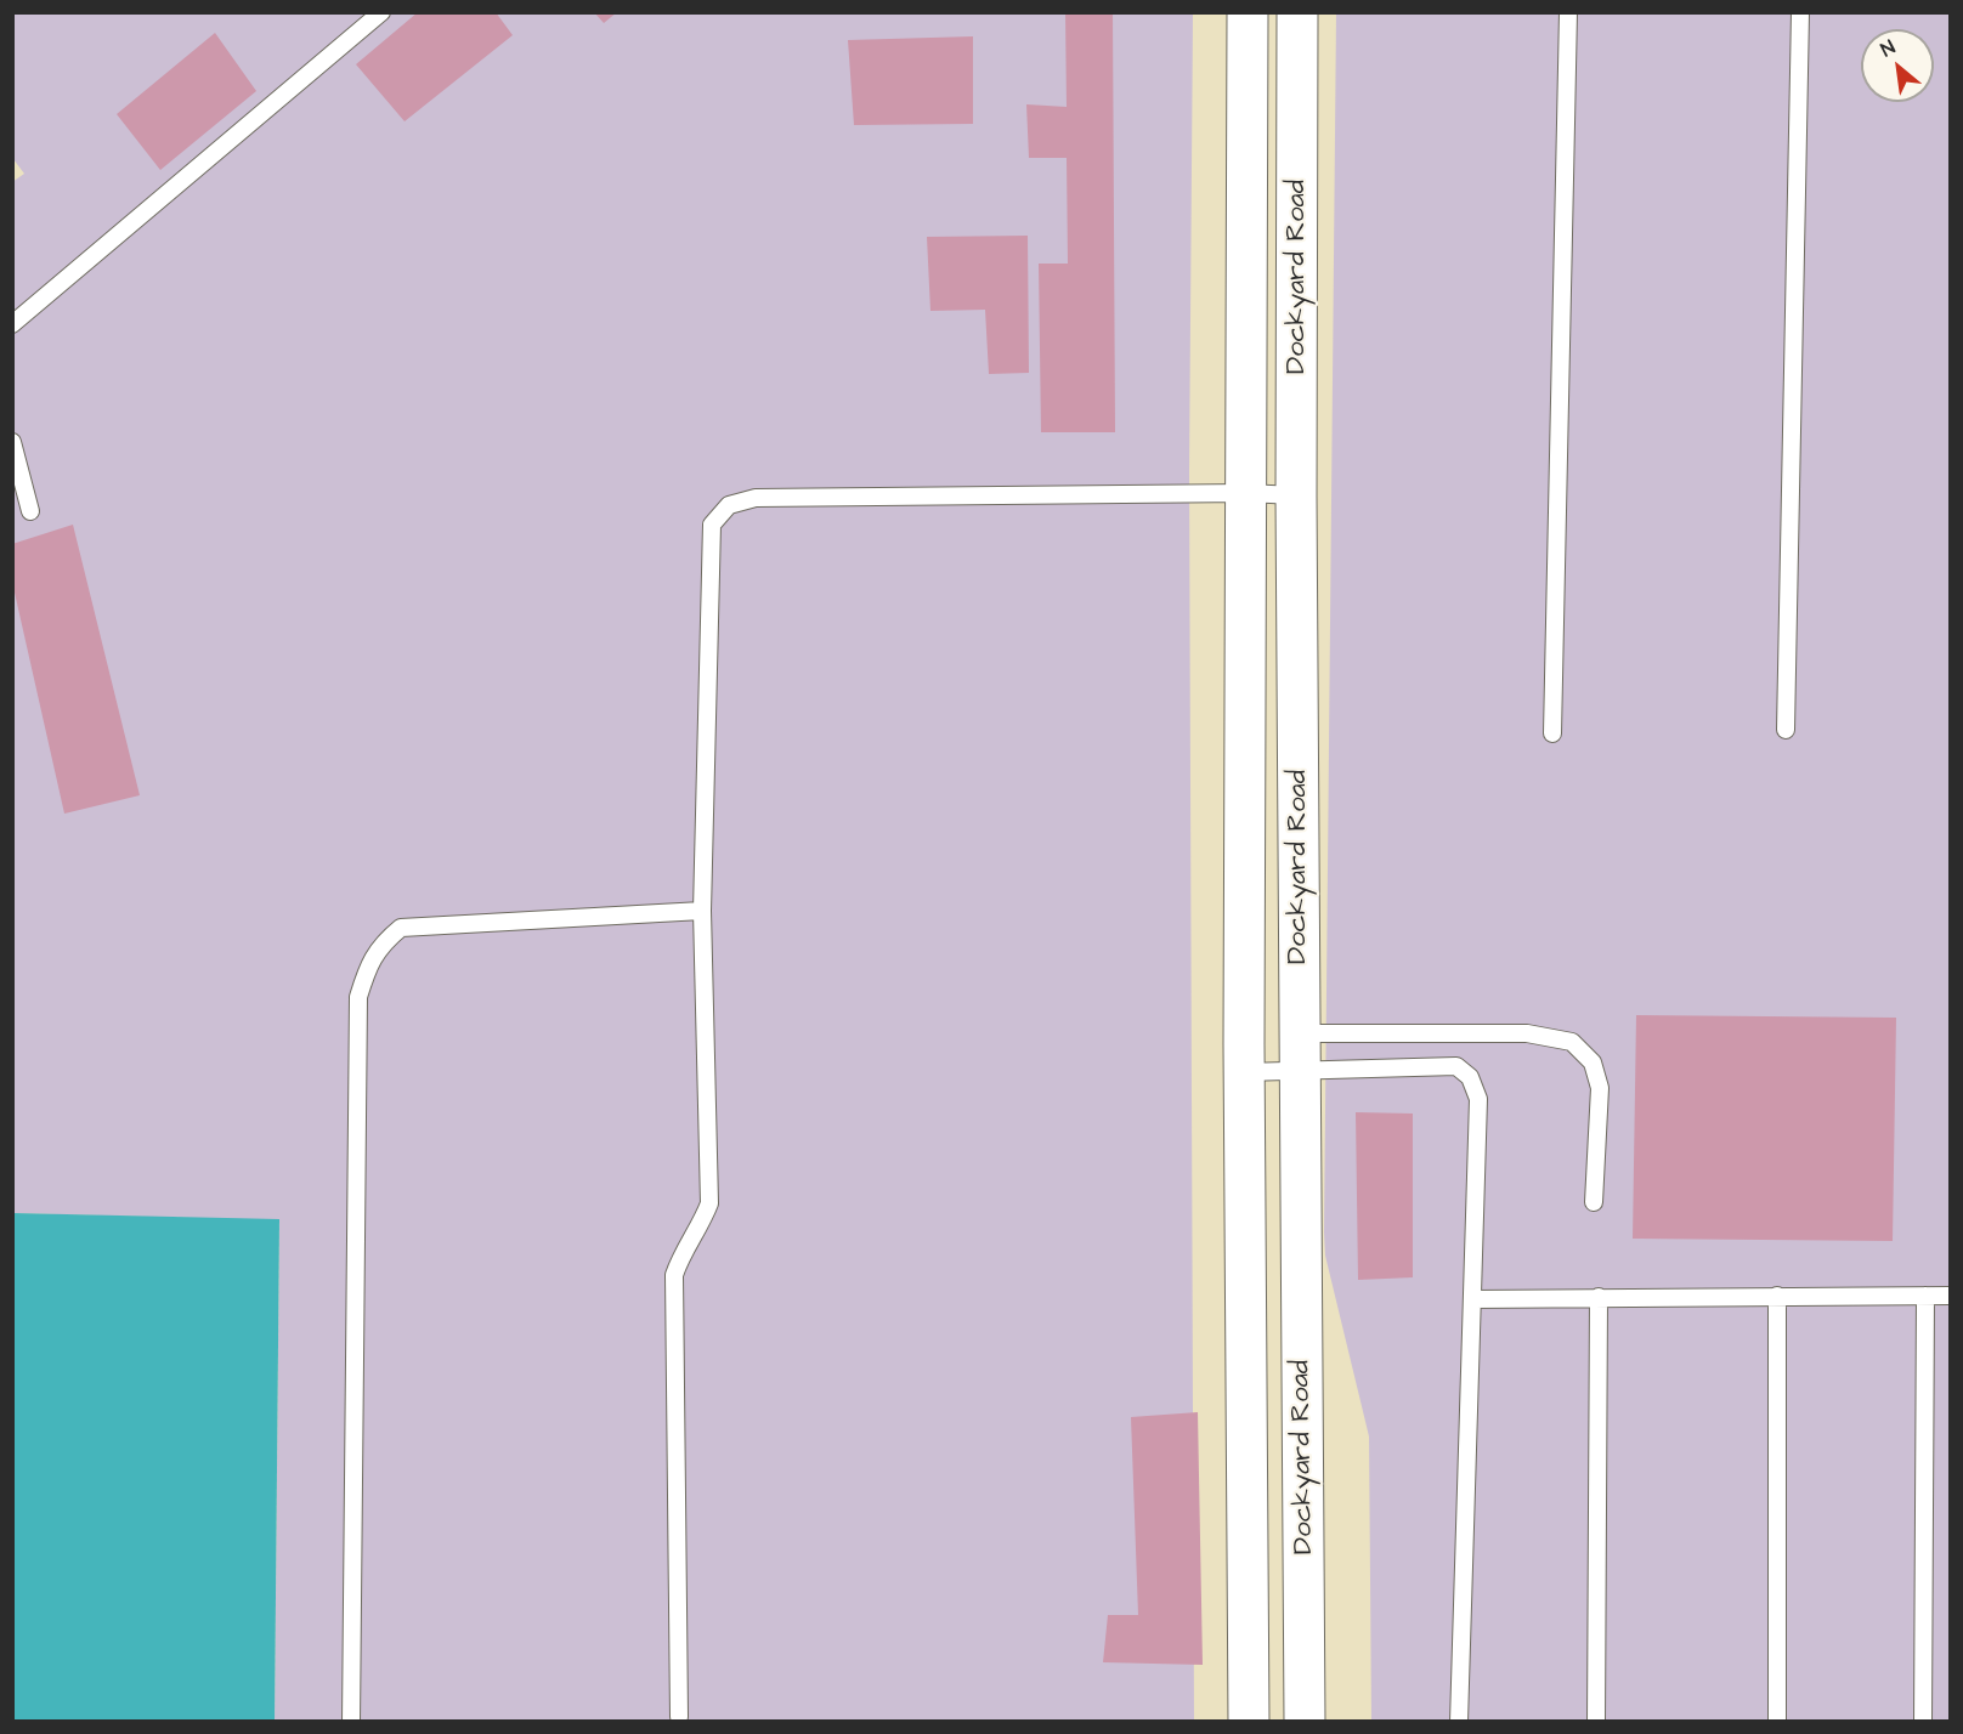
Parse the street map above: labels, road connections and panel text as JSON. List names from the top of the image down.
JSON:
{
  "streets": {
    "street": ["Dockyard Road"]
  },
  "north": "top left"
}
